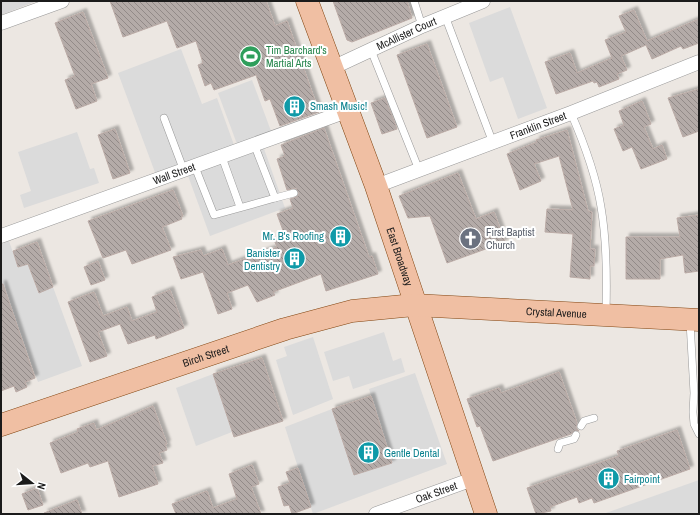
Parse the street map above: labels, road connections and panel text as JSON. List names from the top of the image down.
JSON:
{
  "streets": {
    "main road": ["East Broadway", "Crystal Avenue", "Birch Street"],
    "street": [
      "McAllister Court",
      "Franklin Street",
      "Wall Street",
      "Oak Street"
    ]
  },
  "crossings": [
    ["McAllister Court", "East Broadway"],
    ["Franklin Street", "East Broadway"],
    ["Wall Street", "East Broadway"],
    ["East Broadway", "Crystal Avenue"],
    ["East Broadway", "Birch Street"],
    ["East Broadway", "Oak Street"],
    ["Crystal Avenue", "Birch Street"]
  ],
  "places": {
    "sports": ["Tim Barchard's Martial Arts"],
    "building": [
      "Smash Music!",
      "Mr. B's Roofing",
      "Banister Dentistry",
      "Gentle Dental",
      "Fairpoint"
    ],
    "church": ["First Baptist Church"]
  },
  "north": "right"
}
